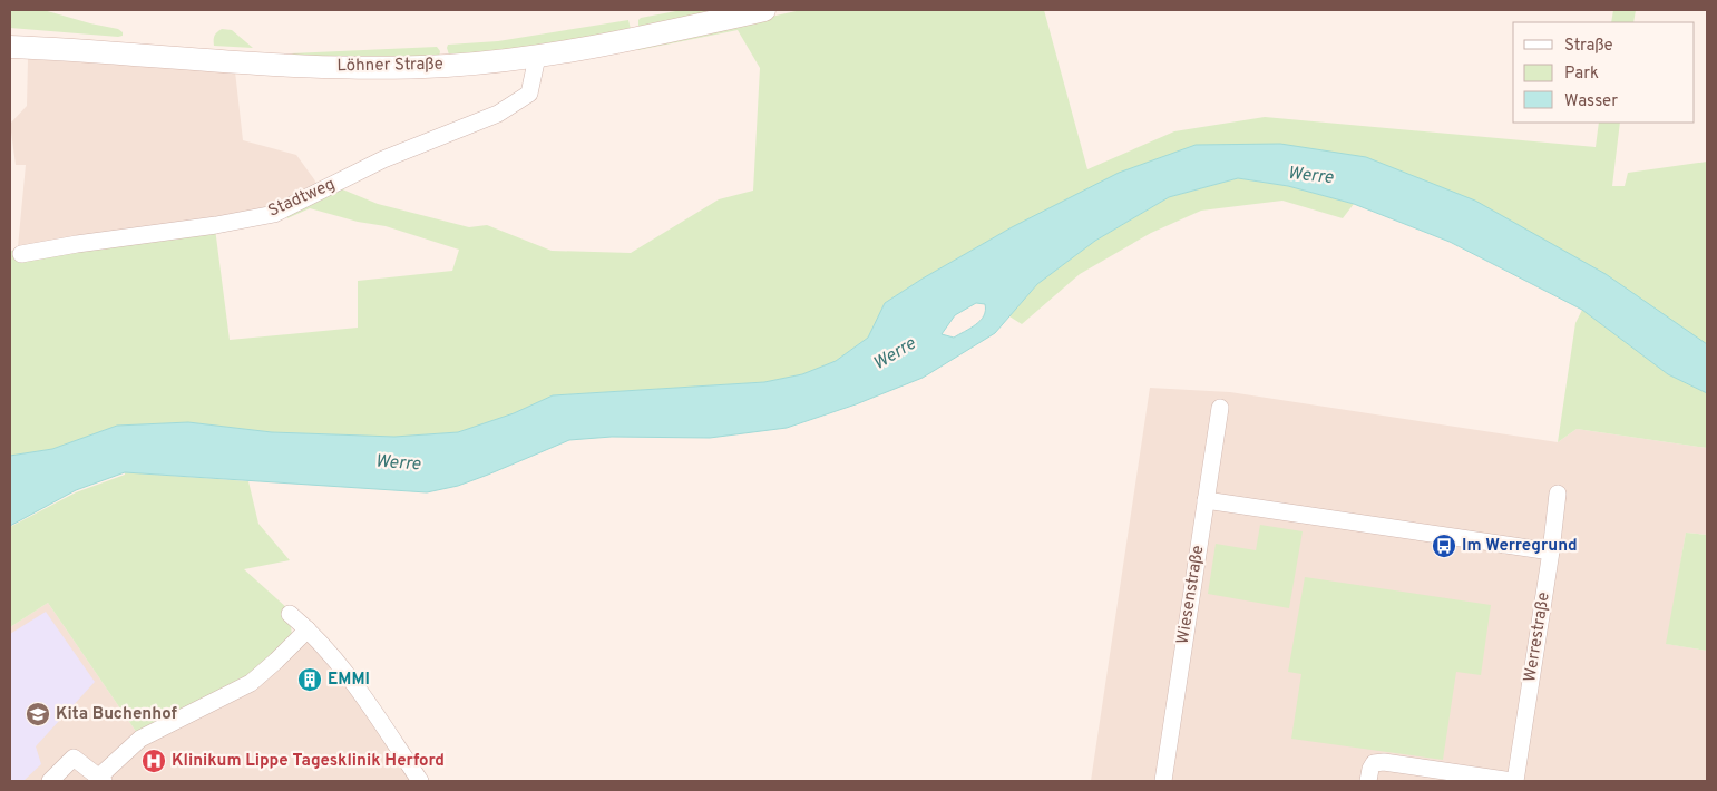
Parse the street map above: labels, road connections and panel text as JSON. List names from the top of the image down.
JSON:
{
  "streets": {
    "main road": ["Löhner Straße"],
    "street": ["Stadtweg", "Wiesenstraße", "Werrestraße"]
  },
  "crossings": [
    ["Löhner Straße", "Stadtweg"]
  ],
  "water": ["Werre"],
  "places": {
    "bus stop": ["Im Werregrund"],
    "building": ["EMMI"],
    "school or university": ["Kita Buchenhof"],
    "hospital": ["Klinikum Lippe Tagesklinik Herford"]
  },
  "legend": ["Straße", "Park", "Wasser"]
}
